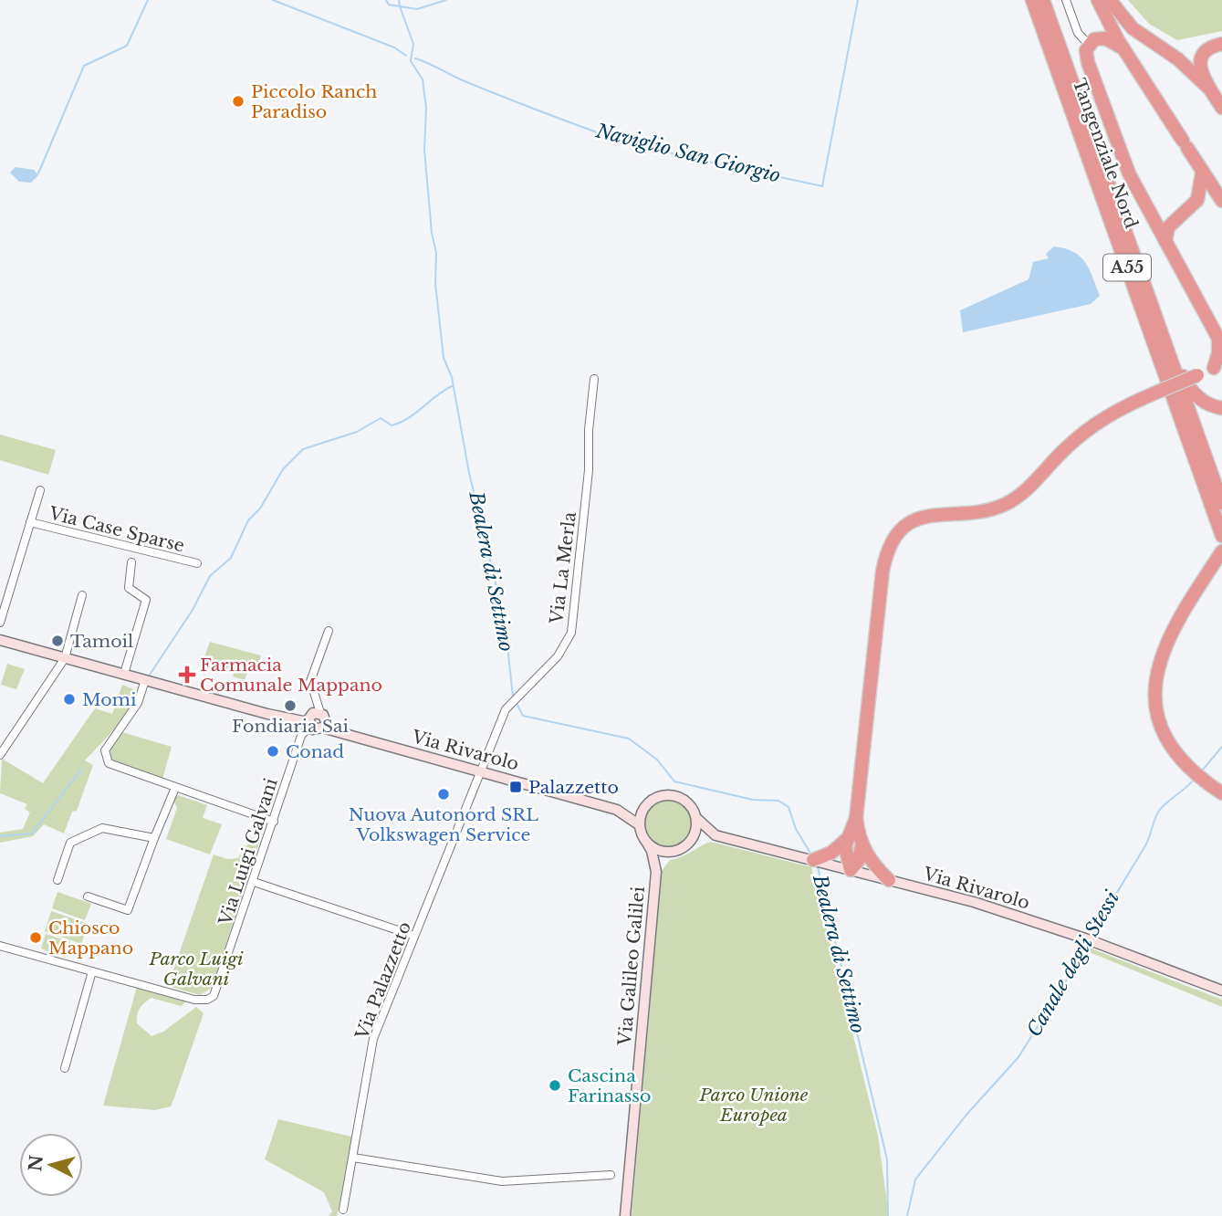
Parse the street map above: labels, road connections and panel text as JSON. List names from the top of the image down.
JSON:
{
  "streets": {
    "highway": ["Tangenziale Nord", "A55"],
    "main road": ["Via Rivarolo", "Via Galileo Galilei"],
    "street": [
      "Via Case Sparse",
      "Via La Merla",
      "Via Luigi Galvani",
      "Via Palazzetto"
    ]
  },
  "crossings": [
    ["Via La Merla", "Via Rivarolo"],
    ["Via La Merla", "Via Palazzetto"],
    ["Via Rivarolo", "Via Luigi Galvani"],
    ["Via Rivarolo", "Via Galileo Galilei"],
    ["Via Rivarolo", "Via Palazzetto"]
  ],
  "water": ["Naviglio San Giorgio", "Bealera di Settimo", "Canale degli Stessi"],
  "parks": ["Parco Luigi Galvani", "Parco Unione Europea"],
  "places": {
    "other": [
      "Piccolo Ranch Paradiso",
      "Tamoil",
      "Momi",
      "Fondiaria Sai",
      "Conad",
      "Nuova Autonord SRL Volkswagen Service",
      "Chiosco Mappano",
      "Cascina Farinasso"
    ],
    "health": ["Farmacia Comunale Mappano"],
    "transit": ["Palazzetto"]
  },
  "north": "left"
}
